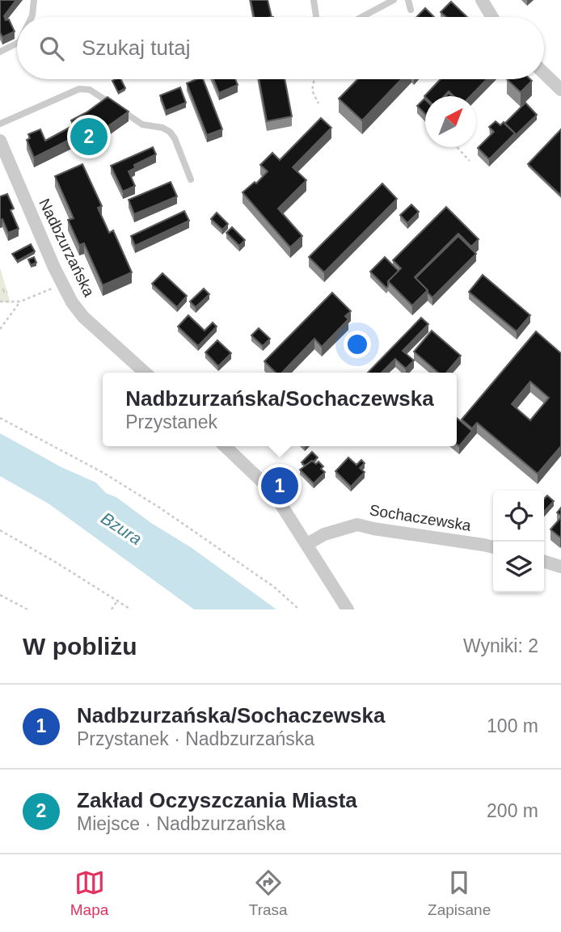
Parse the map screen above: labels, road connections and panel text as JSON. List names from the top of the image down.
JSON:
{
  "streets": {
    "street": ["Nadbzurzańska", "Sochaczewska"]
  },
  "water": ["Bzura"],
  "north": "top right",
  "page": {
    "search": "Szukaj tutaj",
    "pins": ["2", "1"],
    "popup": ["Nadbzurzańska/Sochaczewska", "Przystanek"],
    "heading": ["W pobliżu", "Wyniki: 2"],
    "list": [
      {
        "mark": "1",
        "name": "Nadbzurzańska/Sochaczewska",
        "note": "Przystanek · Nadbzurzańska",
        "value": "100 m"
      },
      {
        "mark": "2",
        "name": "Zakład Oczyszczania Miasta",
        "note": "Miejsce · Nadbzurzańska",
        "value": "200 m"
      }
    ],
    "nav": ["Mapa", "Trasa", "Zapisane"]
  }
}
